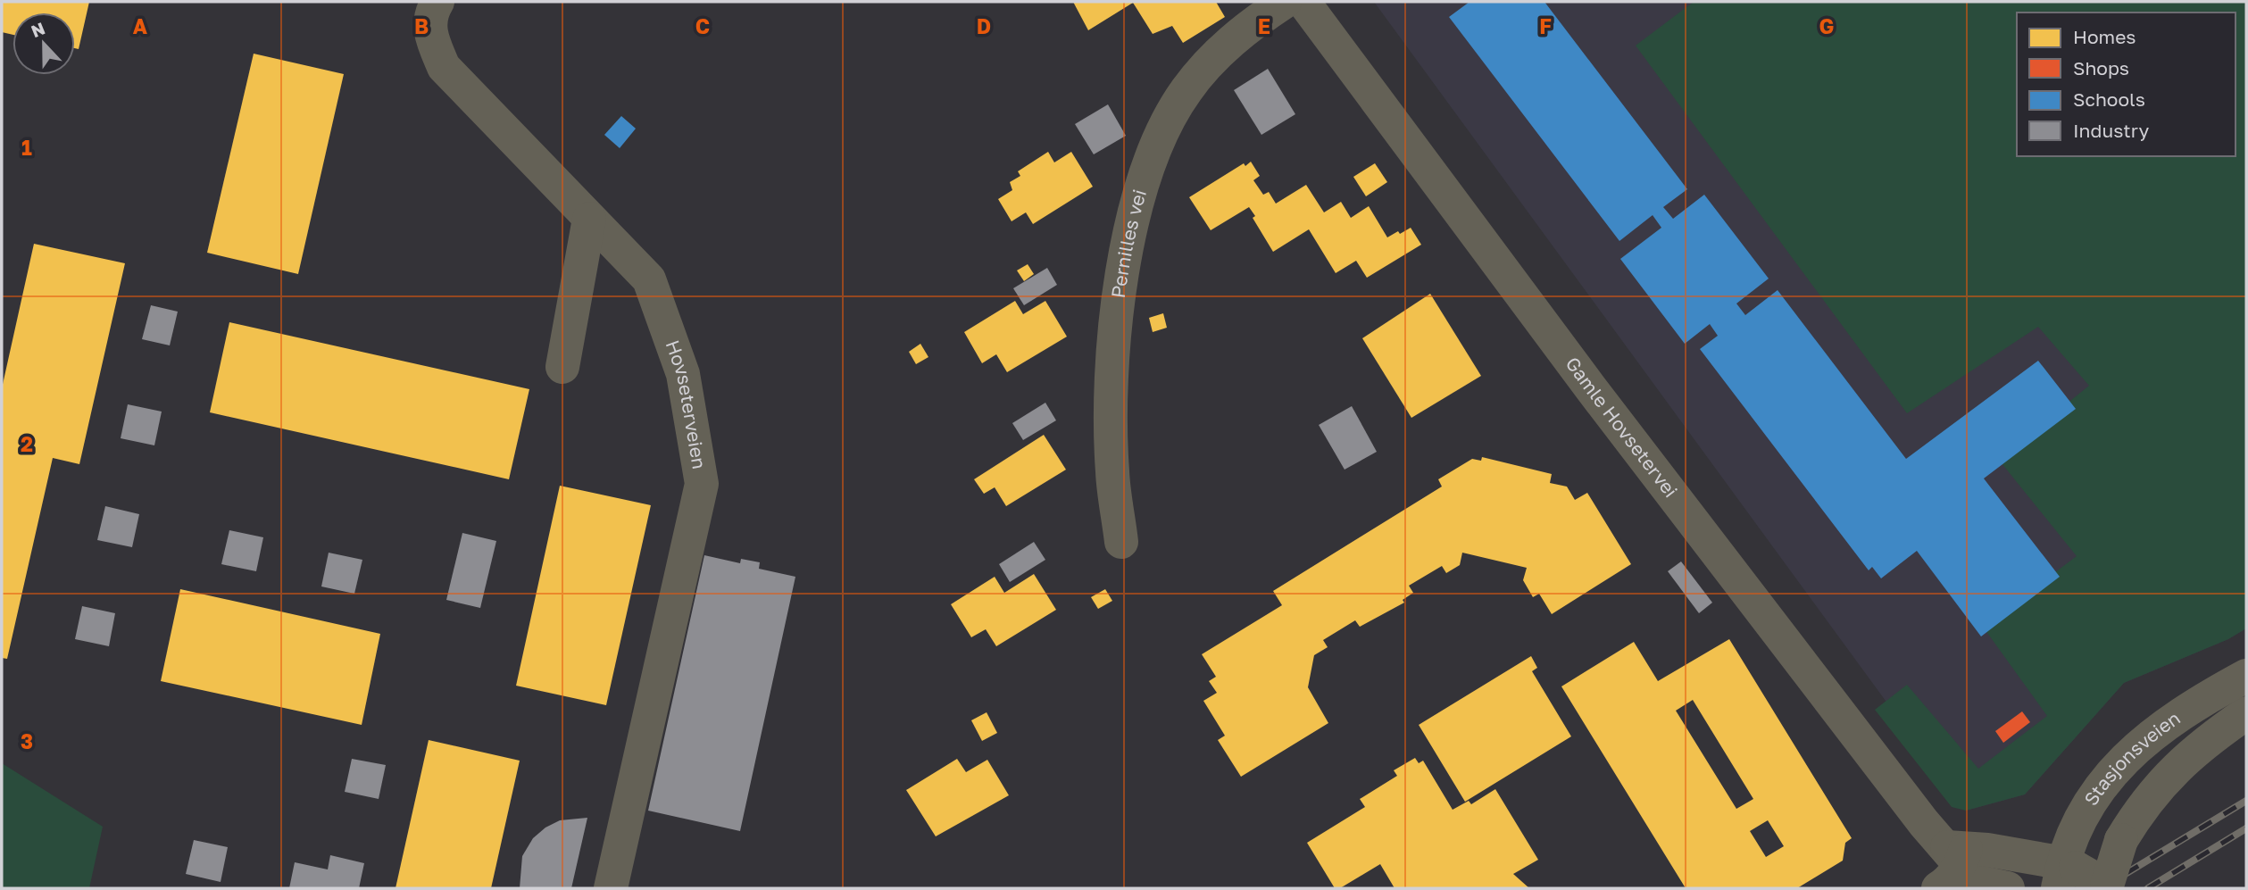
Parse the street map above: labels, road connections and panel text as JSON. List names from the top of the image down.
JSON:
{
  "streets": {
    "street": [
      "Pernilles vei",
      "Hovseterveien",
      "Gamle Hovsetervei",
      "Stasjonsveien"
    ]
  },
  "legend": [
    "Homes",
    "Shops",
    "Schools",
    "Industry"
  ],
  "north": "top",
  "grid": {
    "columns": [
      "A",
      "B",
      "C",
      "D",
      "E",
      "F",
      "G"
    ],
    "rows": ["1", "2", "3"]
  }
}
